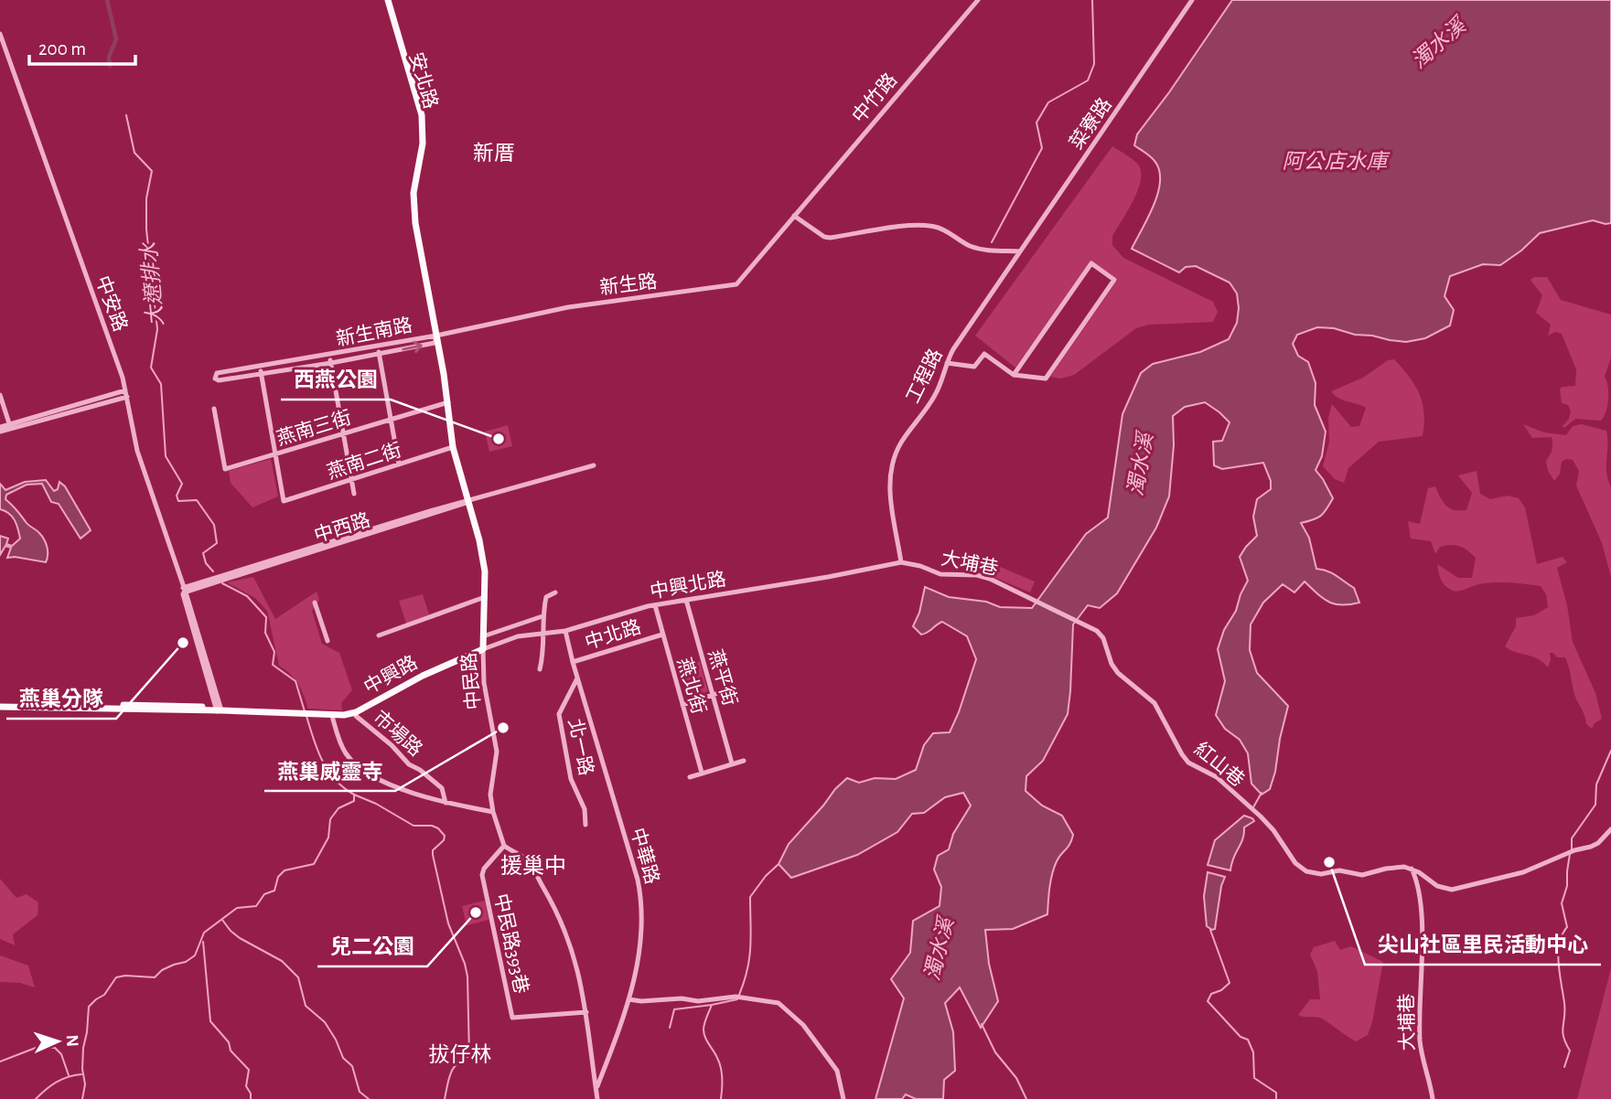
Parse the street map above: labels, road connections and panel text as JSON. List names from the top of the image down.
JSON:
{
  "streets": {
    "main road": ["安北路", "中興路", "中民路"],
    "street": [
      "中竹路",
      "菜寮路",
      "新生路",
      "中安路",
      "新生南路",
      "工程路",
      "燕南三街",
      "燕南二街",
      "中西路",
      "大埔巷",
      "中興北路",
      "中北路",
      "燕平街",
      "燕北街",
      "市場路",
      "北一路",
      "紅山巷",
      "中華路",
      "中民路393巷"
    ]
  },
  "crossings": [
    ["安北路", "中民路"],
    ["中竹路", "新生路"],
    ["菜寮路", "工程路"],
    ["新生路", "新生南路"],
    ["新生路", "中民路"],
    ["中安路", "中西路"],
    ["中安路", "中興路"],
    ["新生南路", "中民路"],
    ["工程路", "大埔巷"],
    ["工程路", "中興北路"],
    ["燕南三街", "燕南二街"],
    ["燕南三街", "中民路"],
    ["燕南二街", "中民路"],
    ["中西路", "中民路"],
    ["大埔巷", "中興北路"],
    ["大埔巷", "紅山巷"],
    ["中興北路", "中興路"],
    ["中興北路", "燕平街"],
    ["中興北路", "中民路"],
    ["中興北路", "燕北街"],
    ["中興北路", "中華路"],
    ["中北路", "燕北街"],
    ["中北路", "中華路"],
    ["中興路", "中民路"],
    ["中興路", "市場路"],
    ["中民路", "中民路393巷"],
    ["北一路", "中華路"]
  ],
  "districts": ["新厝", "援巢中", "拔仔林"],
  "water": ["濁水溪", "阿公店水庫", "大遼排水"],
  "places": [
    "西燕公園",
    "燕巢分隊",
    "燕巢威靈寺",
    "尖山社區里民活動中心",
    "兒二公園"
  ],
  "scale_bar": "200 m",
  "north": "right"
}
